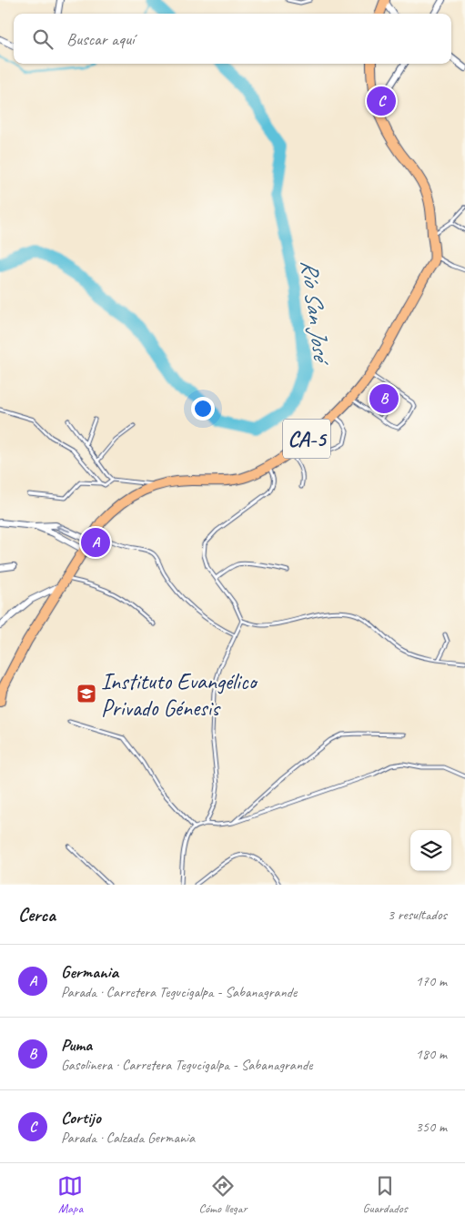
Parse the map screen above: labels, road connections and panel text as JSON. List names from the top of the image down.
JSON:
{
  "streets": {
    "highway": ["CA-5"]
  },
  "water": ["Río San José"],
  "places": {
    "school or university": ["Instituto Evangélico Privado Génesis"]
  },
  "page": {
    "search": "Buscar aquí",
    "pins": ["C", "B", "A"],
    "heading": ["Cerca", "3 resultados"],
    "list": [
      {
        "mark": "A",
        "name": "Germania",
        "note": "Parada · Carretera Tegucigalpa - Sabanagrande",
        "value": "170 m"
      },
      {
        "mark": "B",
        "name": "Puma",
        "note": "Gasolinera · Carretera Tegucigalpa - Sabanagrande",
        "value": "180 m"
      },
      {
        "mark": "C",
        "name": "Cortijo",
        "note": "Parada · Calzada Germania",
        "value": "350 m"
      }
    ],
    "nav": ["Mapa", "Cómo llegar", "Guardados"]
  }
}
